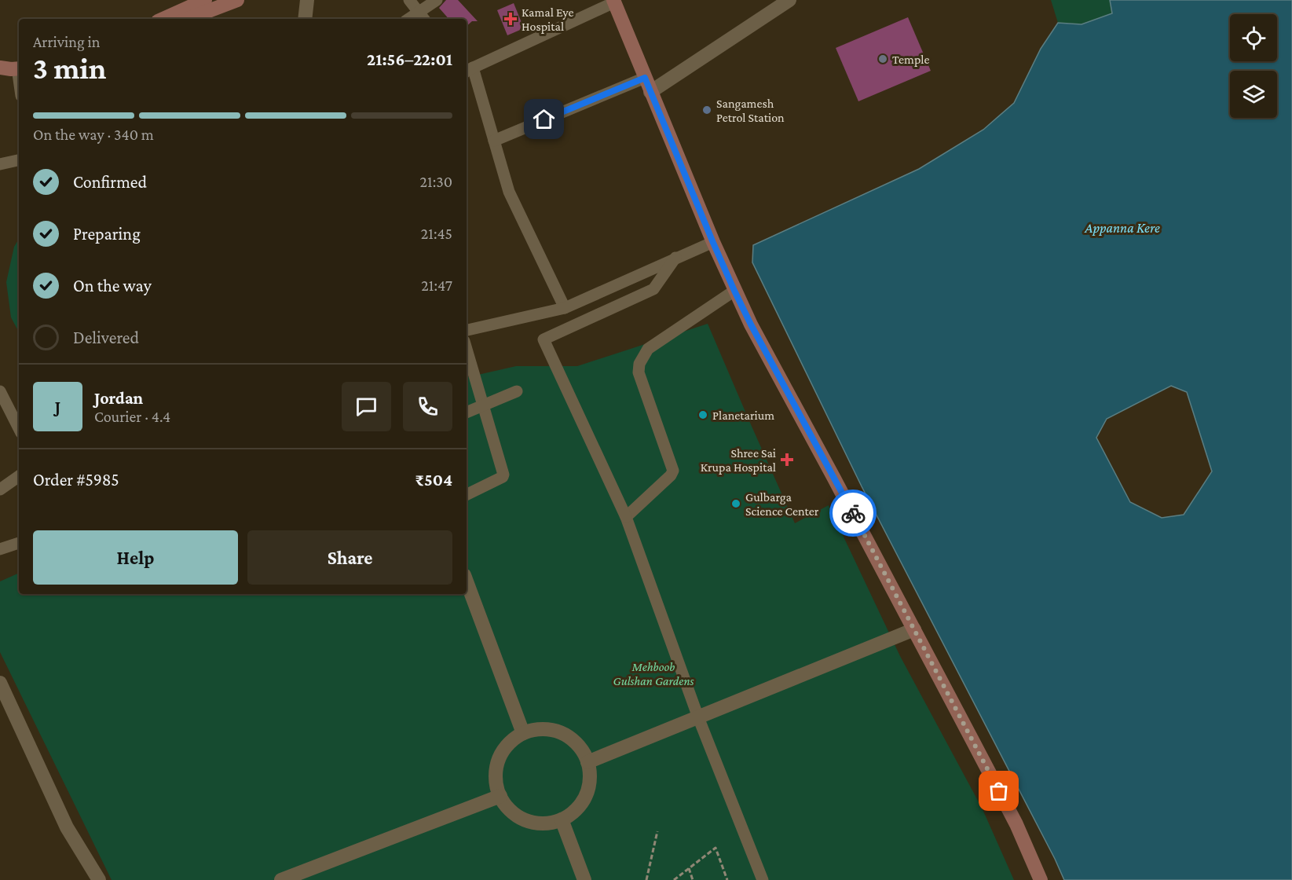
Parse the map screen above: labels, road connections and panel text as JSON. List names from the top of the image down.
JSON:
{
  "water": ["Appanna Kere"],
  "parks": ["Mehboob Gulshan Gardens"],
  "places": {
    "health": ["Kamal Eye Hospital", "Shree Sai Krupa Hospital"],
    "other": [
      "Temple",
      "Sangamesh Petrol Station",
      "Planetarium",
      "Gulbarga Science Center"
    ]
  },
  "page": {
    "heading": ["3 min", "Arriving in", "21:56–22:01"],
    "panel": [
      "Jordan",
      "Courier · 4.4",
      "Order #5985",
      "₹504"
    ],
    "bar": "On the way · 340 m",
    "list": [
      ["Confirmed", "21:30"],
      ["Preparing", "21:45"],
      ["On the way", "21:47"],
      "Delivered"
    ],
    "round": "J",
    "buttons": ["Help", "Share"]
  }
}
